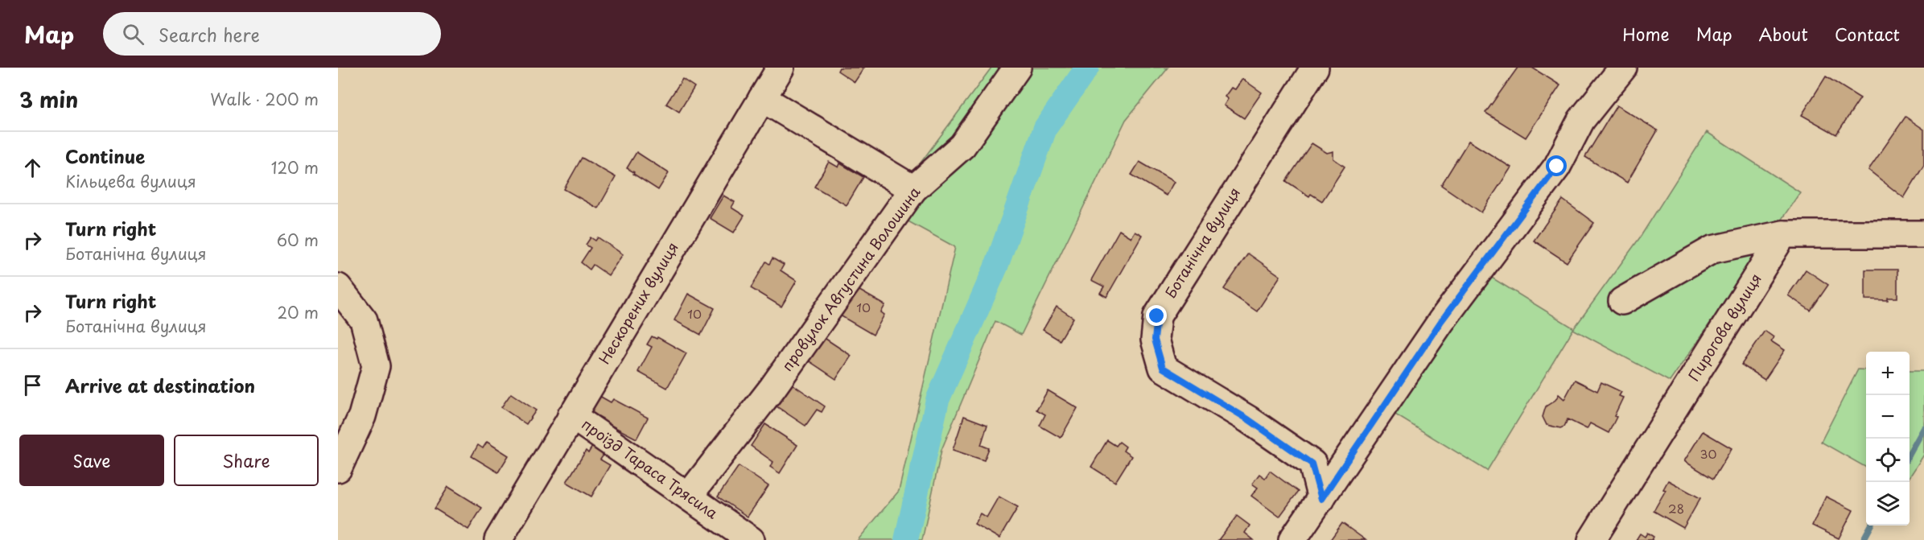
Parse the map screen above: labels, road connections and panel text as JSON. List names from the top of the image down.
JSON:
{
  "streets": {
    "street": [
      "Ботанічна вулиця",
      "провулок Августина Волошина",
      "Нескорених вулиця",
      "Пирогова вулиця",
      "проїзд Тараса Трясила"
    ]
  },
  "crossings": [
    ["провулок Августина Волошина", "проїзд Тараса Трясила"],
    ["Нескорених вулиця", "проїзд Тараса Трясила"]
  ],
  "house_numbers": [
    "10",
    "10",
    "30",
    "28"
  ],
  "page": {
    "header": "Map",
    "search": "Search here",
    "nav": [
      "Home",
      "Map",
      "About",
      "Contact"
    ],
    "heading": ["3 min", "Walk · 200 m"],
    "list": [
      ["Continue", "Кільцева вулиця", "120 m"],
      ["Turn right", "Ботанічна вулиця", "60 m"],
      ["Turn right", "Ботанічна вулиця", "20 m"],
      "Arrive at destination"
    ],
    "map_buttons": ["+", "−"],
    "buttons": ["Save", "Share"]
  }
}
